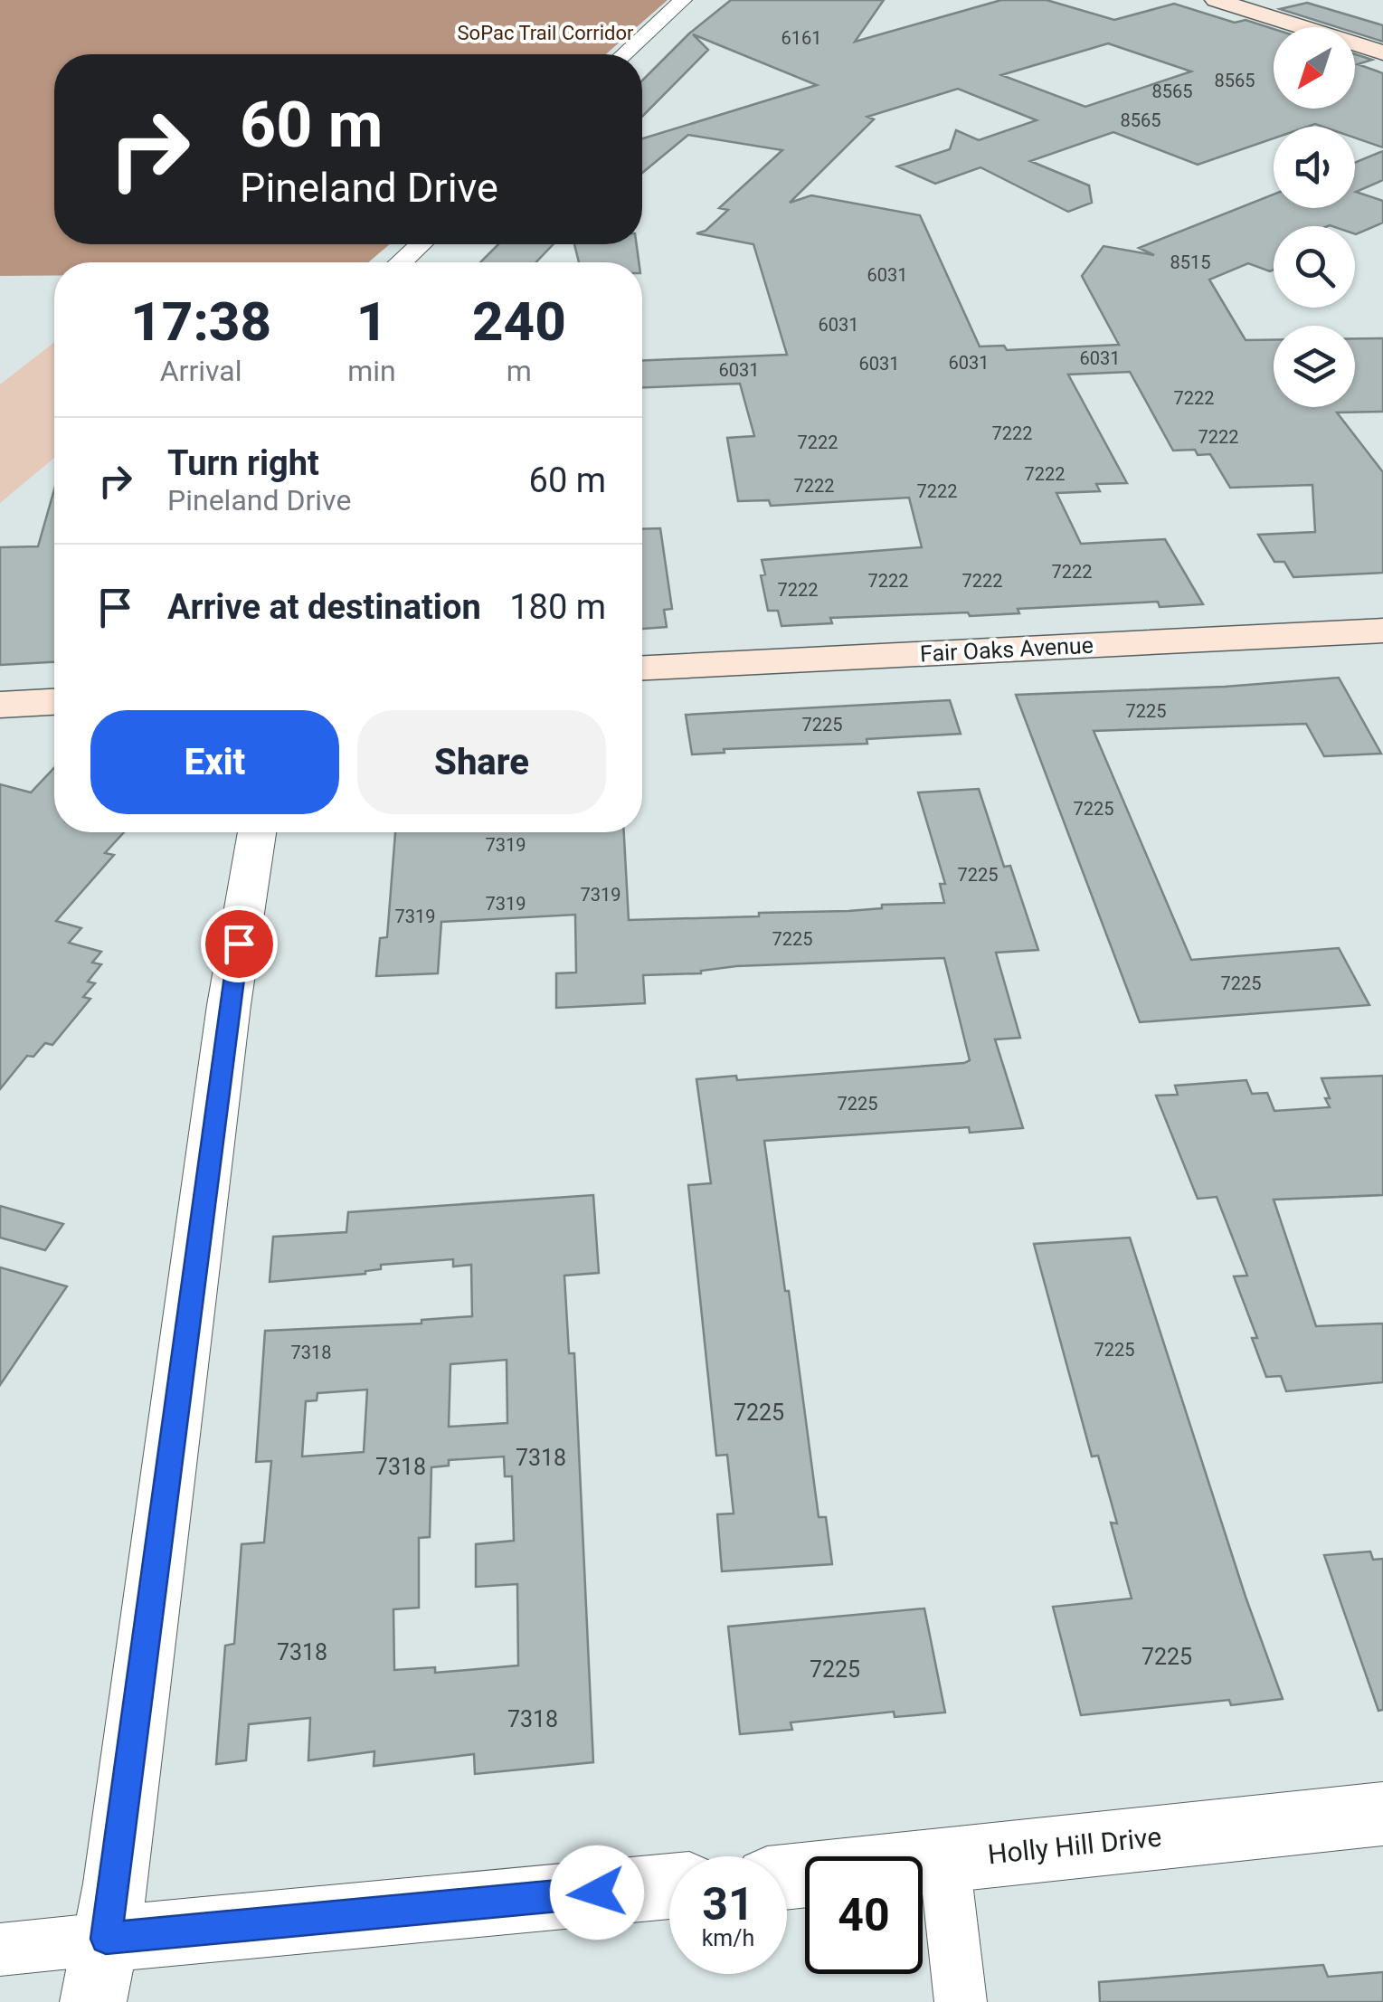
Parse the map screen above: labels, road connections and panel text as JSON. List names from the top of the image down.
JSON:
{
  "streets": {
    "main road": ["Fair Oaks Avenue"],
    "street": ["Holly Hill Drive"]
  },
  "parks": ["SoPac Trail Corridor"],
  "house_numbers": [
    "6161",
    "8565",
    "8565",
    "8565",
    "8515",
    "6031",
    "6031",
    "6031",
    "6031",
    "6031",
    "6031",
    "7222",
    "7222",
    "7222",
    "7222",
    "7222",
    "7222",
    "7222",
    "7222",
    "7222",
    "7222",
    "7222",
    "7225",
    "7225",
    "7225",
    "7319",
    "7225",
    "7319",
    "7319",
    "7319",
    "7225",
    "7225",
    "7225",
    "7225",
    "7318",
    "7225",
    "7318",
    "7318",
    "7318",
    "7225",
    "7225",
    "7318"
  ],
  "north": "bottom left",
  "page": {
    "turn": ["60 m", "Pineland Drive"],
    "eta": [
      "17:38",
      "Arrival",
      "1",
      "min",
      "240",
      "m"
    ],
    "list": [
      {
        "name": "Turn right",
        "note": "Pineland Drive",
        "value": "60 m"
      },
      {
        "name": "Arrive at destination",
        "value": "180 m"
      }
    ],
    "buttons": ["Exit", "Share"],
    "speed": "31 km/h",
    "limit": "40"
  }
}
